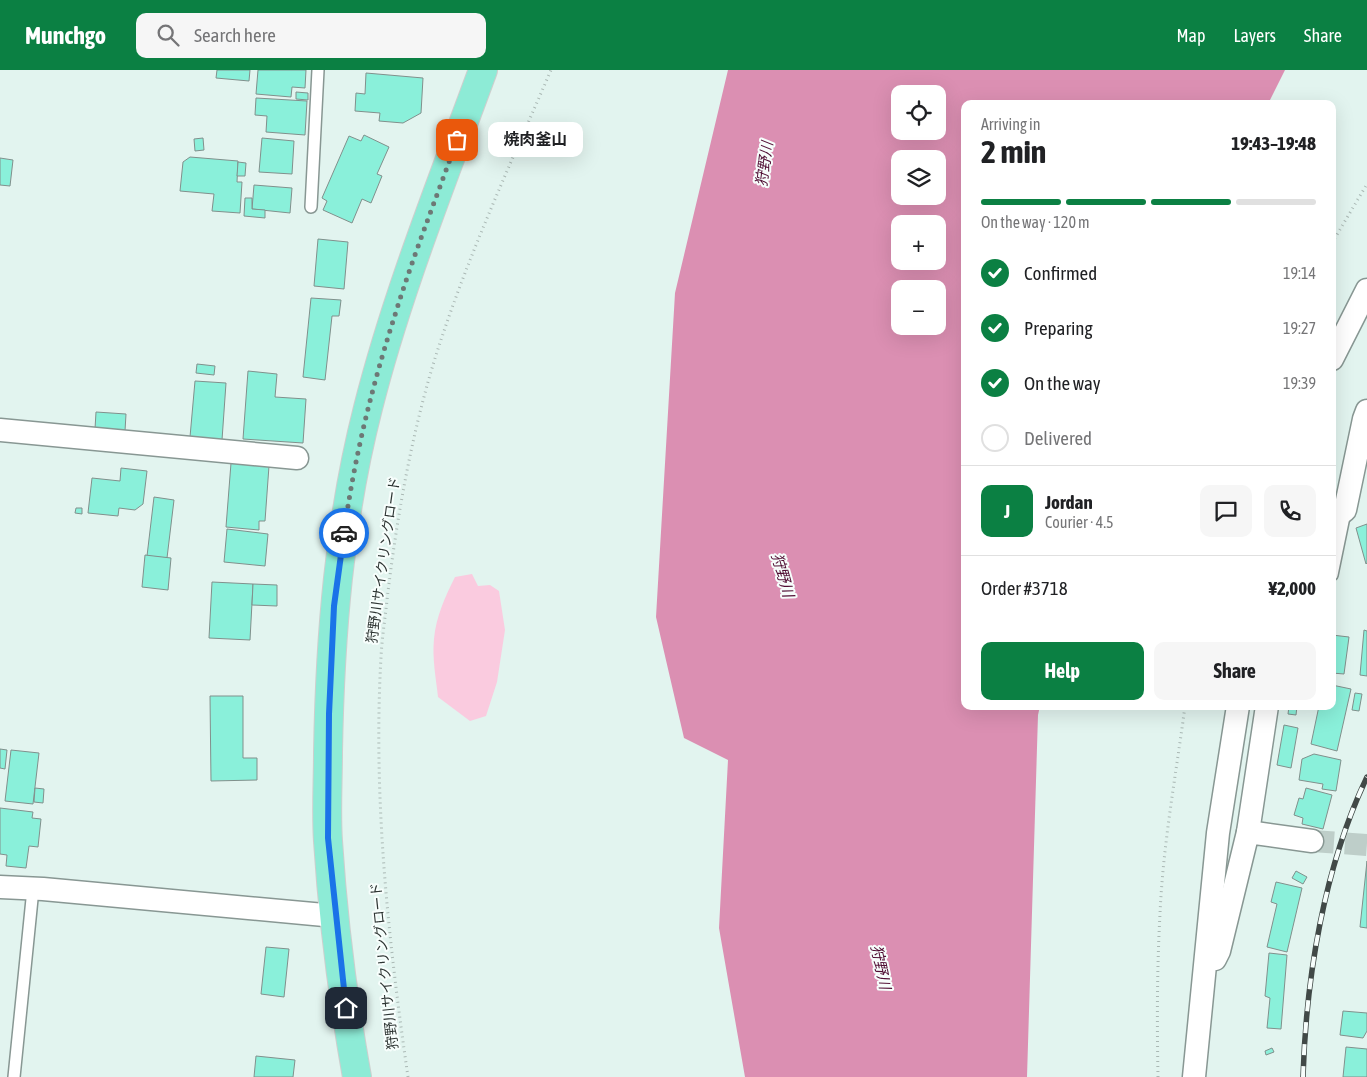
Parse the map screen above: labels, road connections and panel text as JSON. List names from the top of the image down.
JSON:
{
  "streets": {
    "path": ["狩野川サイクリングロード"]
  },
  "water": ["狩野川"],
  "places": ["焼肉釜山"],
  "page": {
    "header": "Munchgo",
    "search": "Search here",
    "nav": ["Map", "Layers", "Share"],
    "map_buttons": ["+", "−"],
    "heading": ["2 min", "Arriving in", "19:43–19:48"],
    "panel": [
      "Jordan",
      "Courier · 4.5",
      "Order #3718",
      "¥2,000"
    ],
    "bubble": "焼肉釜山",
    "bar": "On the way · 120 m",
    "list": [
      ["Confirmed", "19:14"],
      ["Preparing", "19:27"],
      ["On the way", "19:39"],
      "Delivered"
    ],
    "round": "J",
    "buttons": ["Help", "Share"]
  }
}
